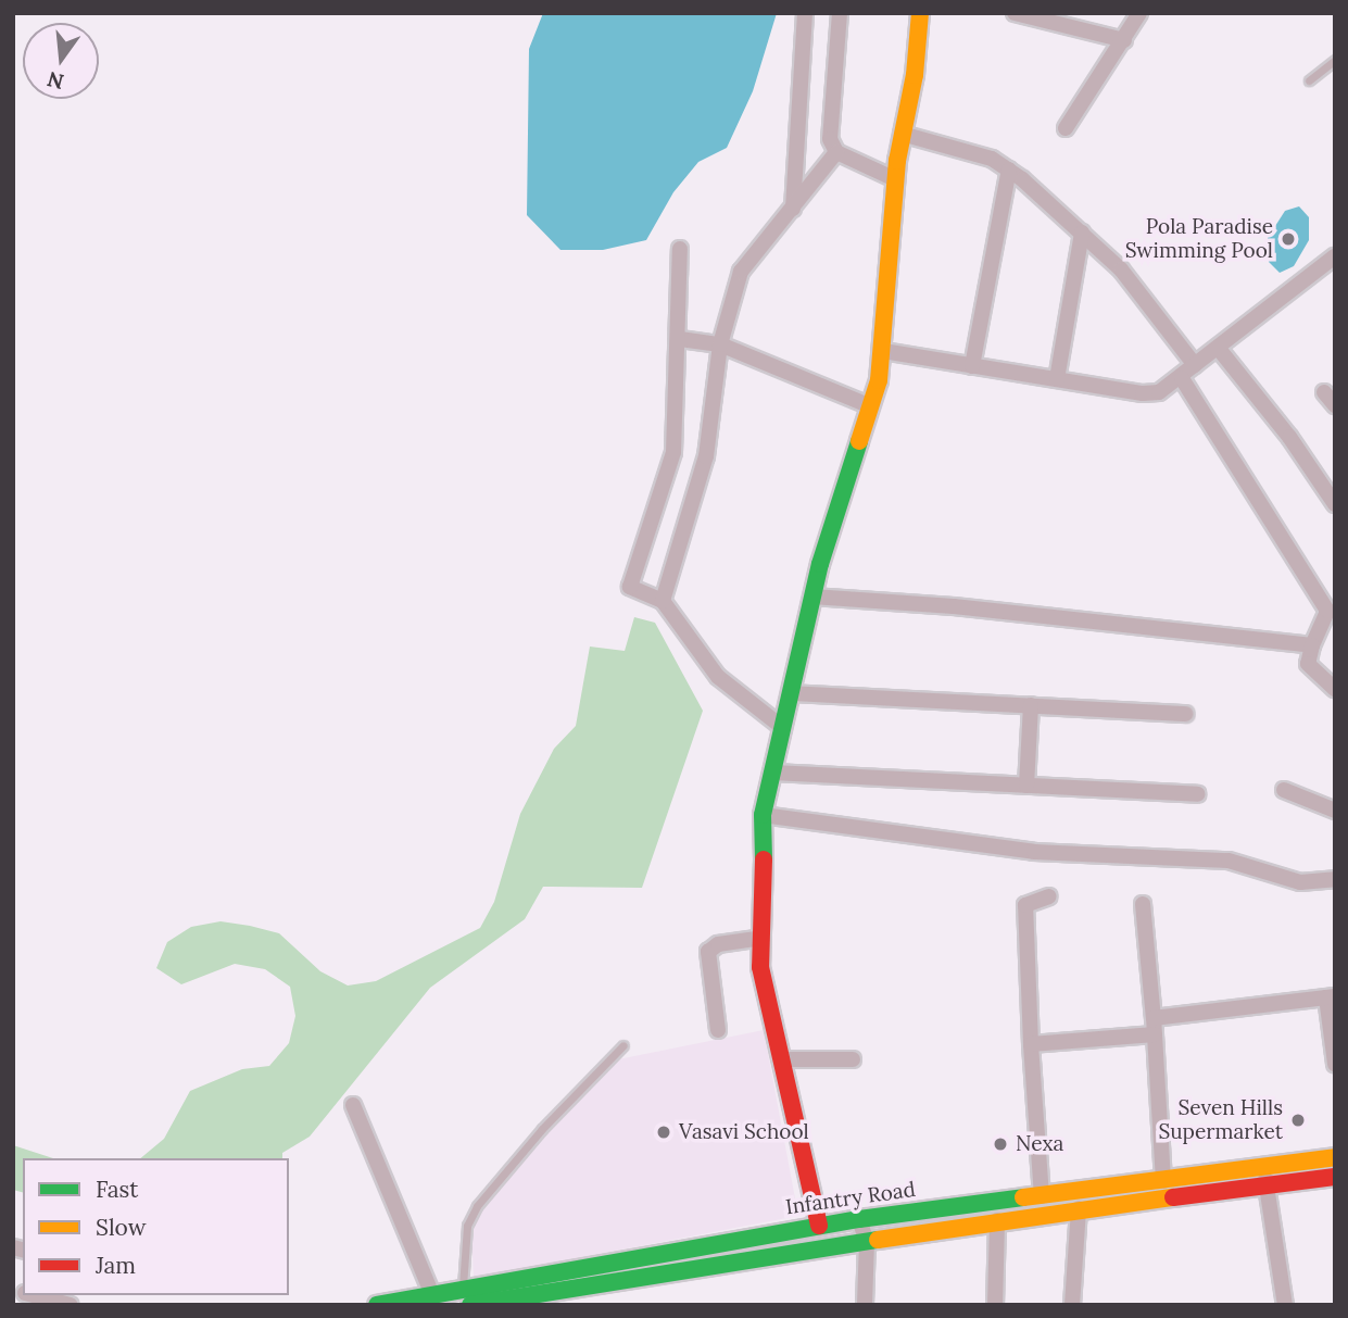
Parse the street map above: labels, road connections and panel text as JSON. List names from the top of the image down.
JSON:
{
  "streets": {
    "street": ["Infantry Road"]
  },
  "places": [
    "Pola Paradise Swimming Pool",
    "Seven Hills Supermarket",
    "Vasavi School",
    "Nexa"
  ],
  "legend": ["Fast", "Slow", "Jam"],
  "north": "bottom"
}
